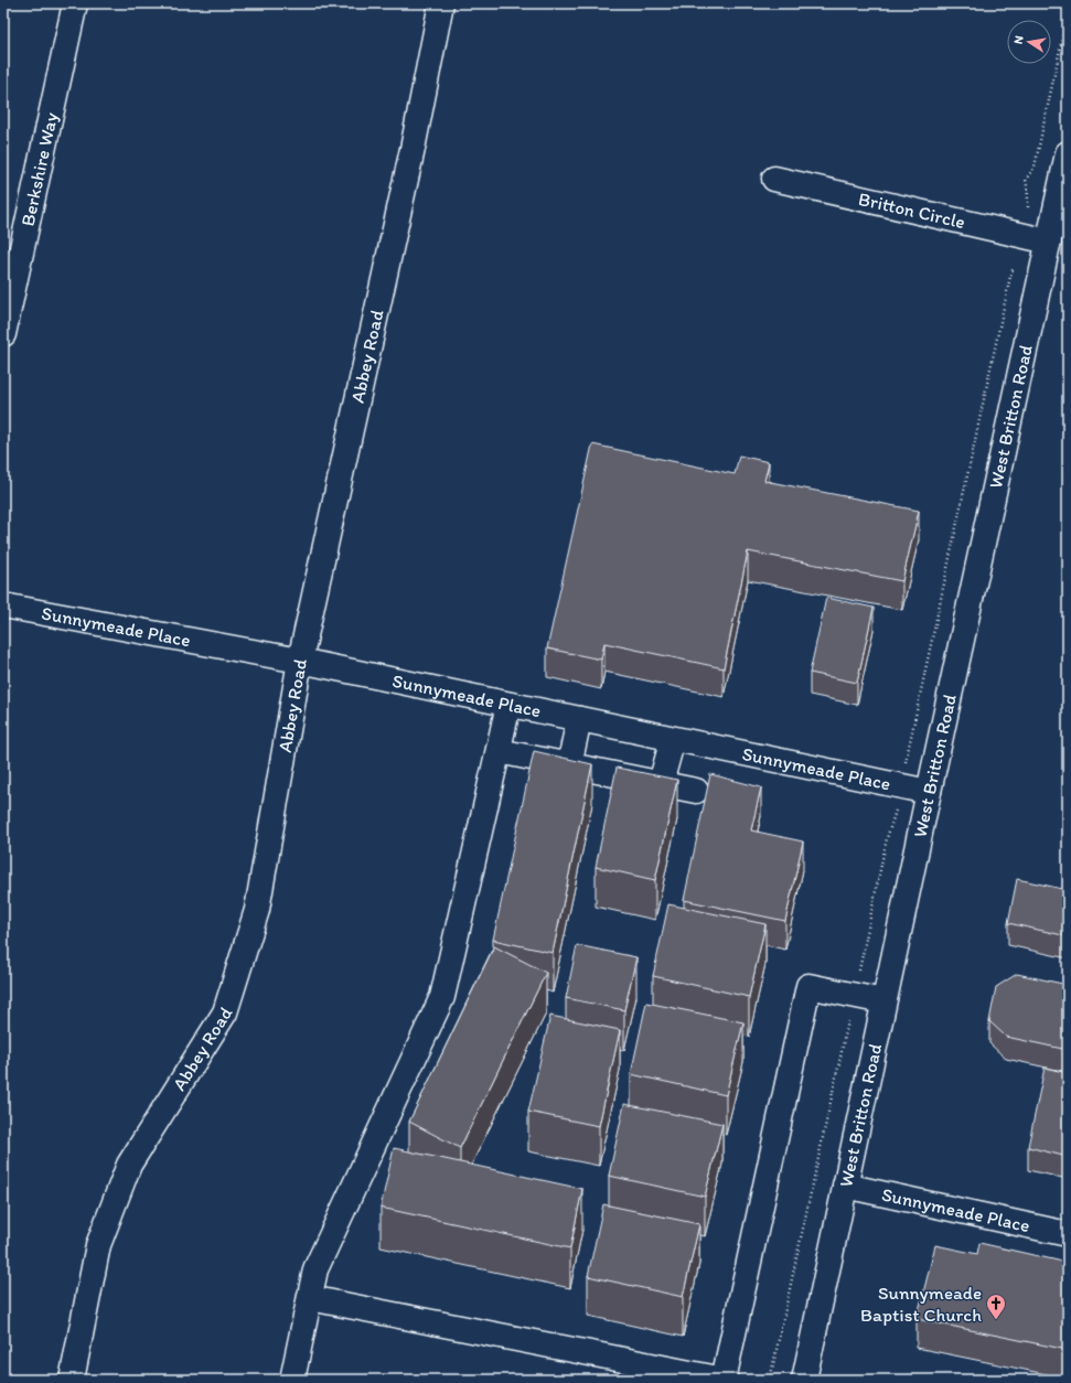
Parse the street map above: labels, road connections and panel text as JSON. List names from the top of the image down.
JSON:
{
  "streets": {
    "street": [
      "Berkshire Way",
      "Britton Circle",
      "Abbey Road",
      "West Britton Road",
      "Sunnymeade Place"
    ]
  },
  "crossings": [
    ["Britton Circle", "West Britton Road"],
    ["Abbey Road", "Sunnymeade Place"],
    ["West Britton Road", "Sunnymeade Place"]
  ],
  "places": {
    "church": ["Sunnymeade Baptist Church"]
  },
  "north": "left"
}
